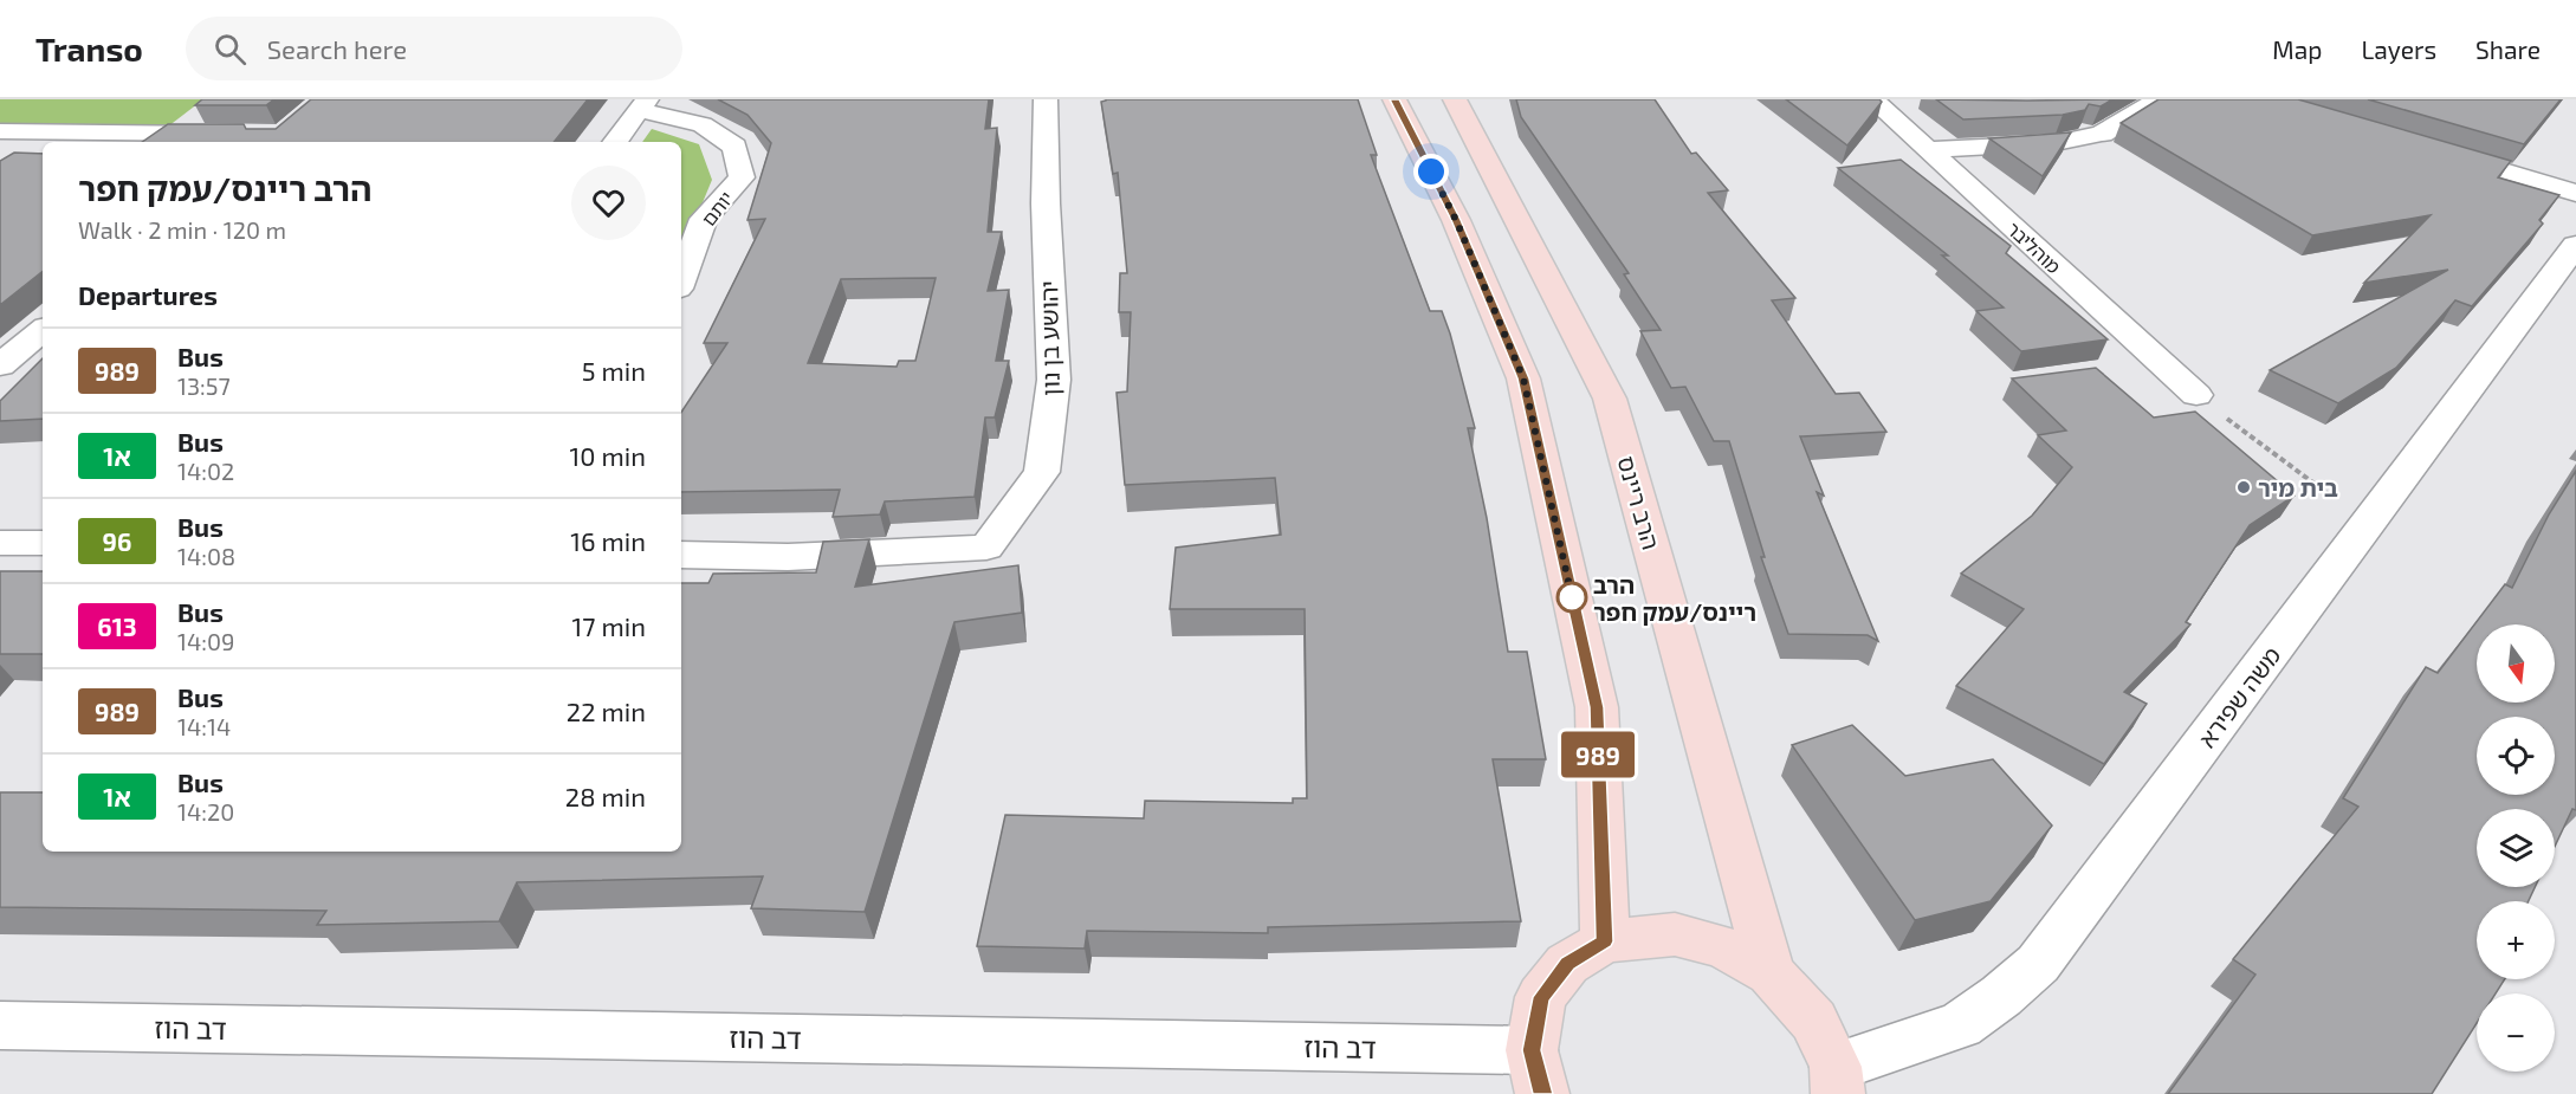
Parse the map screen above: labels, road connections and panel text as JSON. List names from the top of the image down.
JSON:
{
  "streets": {
    "main road": ["הרב ריינס"],
    "street": [
      "יותם",
      "מוהליבר",
      "יהושע בן נון",
      "משה שפירא",
      "דב הוז"
    ]
  },
  "places": ["בית מיר", "הרב ריינס/עמק חפר"],
  "lines": ["bus line 989"],
  "north": "bottom",
  "page": {
    "header": "Transo",
    "search": "Search here",
    "nav": ["Map", "Layers", "Share"],
    "on_map": "989",
    "heading": [
      ["הרב ריינס/עמק חפר", "Walk · 2 min · 120 m"],
      "Departures"
    ],
    "list": [
      {
        "mark": "989",
        "name": "Bus",
        "note": "13:57",
        "value": "5 min"
      },
      {
        "mark": "1א",
        "name": "Bus",
        "note": "14:02",
        "value": "10 min"
      },
      {
        "mark": "96",
        "name": "Bus",
        "note": "14:08",
        "value": "16 min"
      },
      {
        "mark": "613",
        "name": "Bus",
        "note": "14:09",
        "value": "17 min"
      },
      {
        "mark": "989",
        "name": "Bus",
        "note": "14:14",
        "value": "22 min"
      },
      {
        "mark": "1א",
        "name": "Bus",
        "note": "14:20",
        "value": "28 min"
      }
    ],
    "map_buttons": ["+", "−"]
  }
}
